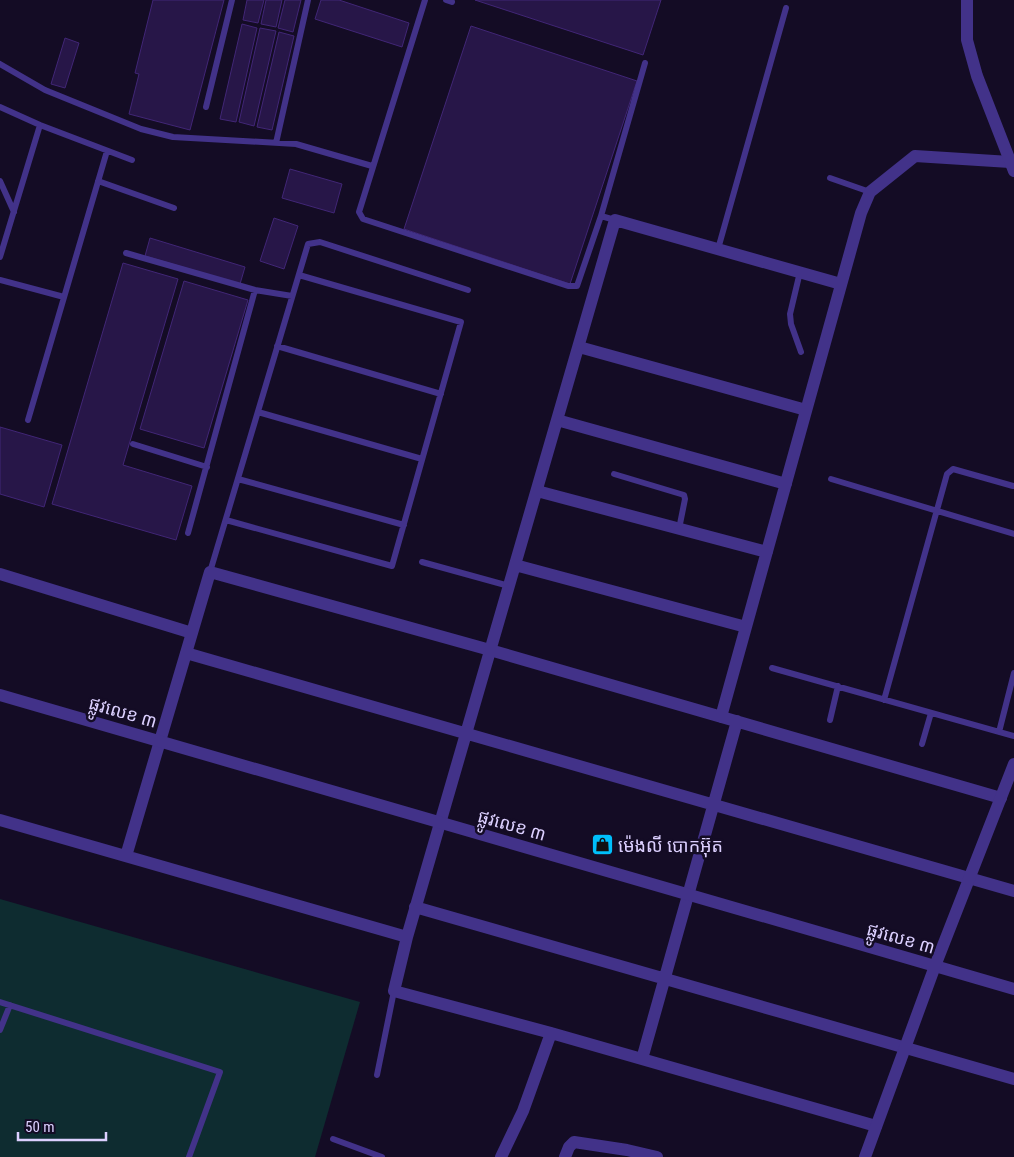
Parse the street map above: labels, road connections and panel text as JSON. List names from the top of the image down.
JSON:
{
  "streets": {
    "street": ["ផ្លូវលេខ ៣"]
  },
  "places": {
    "shop": ["ម៉េងលី បោកអ៊ុត"]
  },
  "scale_bar": "50 m"
}
